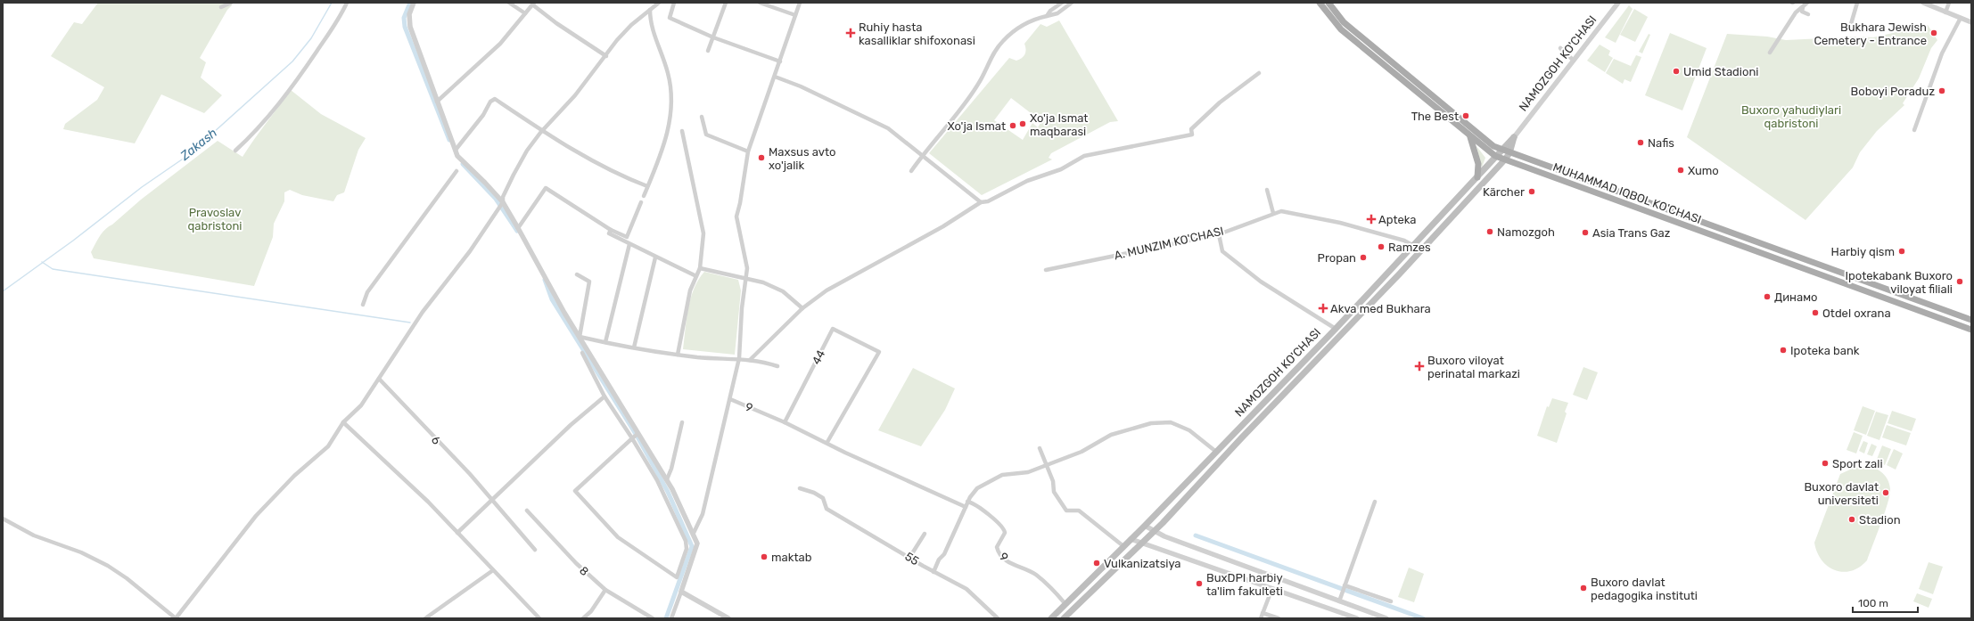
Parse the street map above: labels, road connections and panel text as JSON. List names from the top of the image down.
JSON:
{
  "streets": {
    "main road": ["NAMOZGOH KO'CHASI", "MUHAMMAD IQBOL KO'CHASI"],
    "street": [
      "A. MUNZIM KO'CHASI",
      "44",
      "9",
      "6",
      "55",
      "8"
    ]
  },
  "crossings": [
    ["NAMOZGOH KO'CHASI", "MUHAMMAD IQBOL KO'CHASI"],
    ["NAMOZGOH KO'CHASI", "A. MUNZIM KO'CHASI"],
    ["NAMOZGOH KO'CHASI", "9"],
    ["44", "9"]
  ],
  "water": ["Zakash"],
  "parks": ["Buxoro yahudiylari qabristoni", "Pravoslav qabristoni"],
  "places": {
    "health": [
      "Ruhiy hasta kasalliklar shifoxonasi",
      "Apteka",
      "Akva med Bukhara",
      "Buxoro viloyat perinatal markazi"
    ],
    "other": [
      "Bukhara Jewish Cemetery - Entrance",
      "Umid Stadioni",
      "Boboyi Poraduz",
      "The Best",
      "Xo'ja Ismat maqbarasi",
      "Xo'ja Ismat",
      "Nafis",
      "Maxsus avto xo'jalik",
      "Xumo",
      "Kärcher",
      "Namozgoh",
      "Asia Trans Gaz",
      "Ramzes",
      "Harbiy qism",
      "Propan",
      "Ipotekabank Buxoro viloyat filiali",
      "Динамо",
      "Otdel oxrana",
      "Ipoteka bank",
      "Sport zali",
      "Buxoro davlat universiteti",
      "Stadion",
      "maktab",
      "Vulkanizatsiya",
      "BuxDPI harbiy ta'lim fakulteti",
      "Buxoro davlat pedagogika instituti"
    ]
  },
  "scale_bar": "100 m"
}
